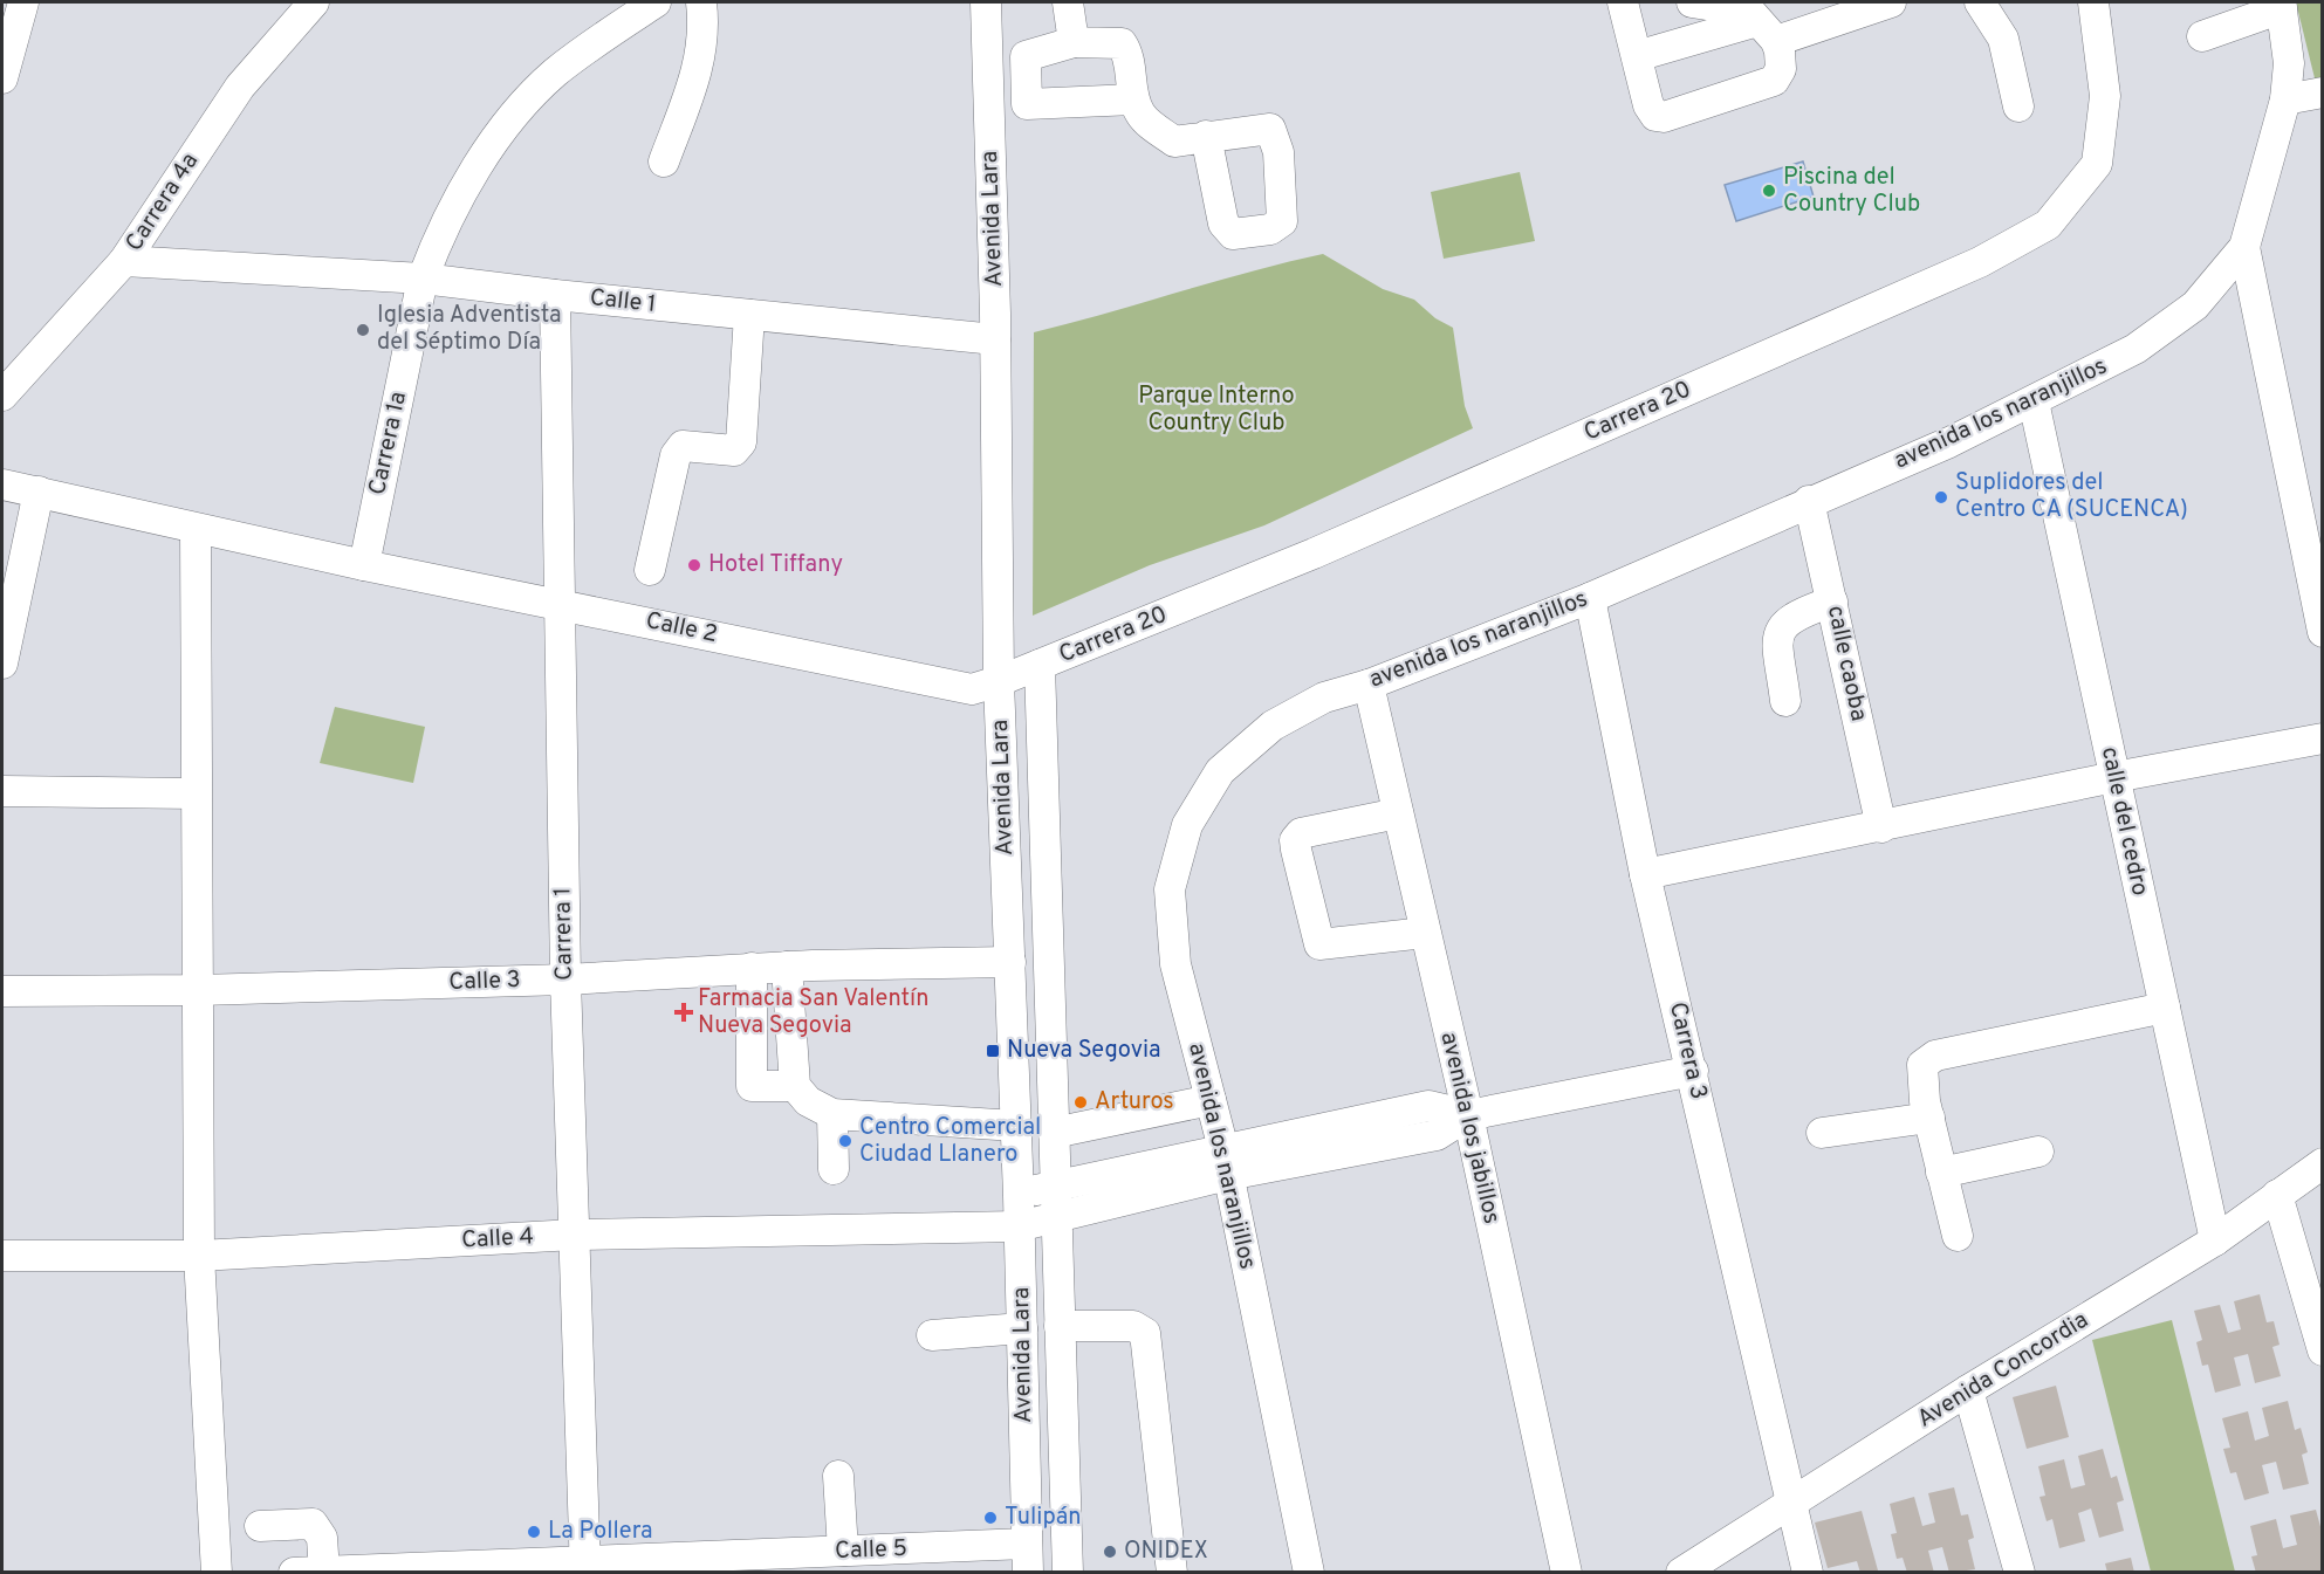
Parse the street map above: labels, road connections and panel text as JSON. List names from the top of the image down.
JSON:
{
  "streets": {
    "street": [
      "Carrera 4a",
      "Avenida Lara",
      "Calle 1",
      "Carrera 20",
      "avenida los naranjillos",
      "Carrera 1a",
      "Calle 2",
      "calle caoba",
      "calle del cedro",
      "Carrera 1",
      "Calle 3",
      "Carrera 3",
      "avenida los jabillos",
      "Calle 4",
      "Avenida Concordia",
      "Calle 5"
    ]
  },
  "crossings": [
    ["Carrera 4a", "Calle 1"],
    ["Avenida Lara", "Calle 1"],
    ["Avenida Lara", "Carrera 20"],
    ["Avenida Lara", "Calle 2"],
    ["Avenida Lara", "Calle 3"],
    ["Avenida Lara", "Calle 4"],
    ["Avenida Lara", "Calle 5"],
    ["Calle 1", "Carrera 1a"],
    ["Calle 1", "Carrera 1"],
    ["Carrera 20", "Calle 2"],
    ["avenida los naranjillos", "calle caoba"],
    ["avenida los naranjillos", "calle del cedro"],
    ["avenida los naranjillos", "Carrera 3"],
    ["avenida los naranjillos", "avenida los jabillos"],
    ["avenida los naranjillos", "Calle 4"],
    ["Carrera 1a", "Calle 2"],
    ["Calle 2", "Carrera 1"],
    ["calle del cedro", "Avenida Concordia"],
    ["Carrera 1", "Calle 3"],
    ["Carrera 1", "Calle 4"],
    ["Carrera 1", "Calle 5"],
    ["Carrera 3", "Avenida Concordia"]
  ],
  "parks": ["Parque Interno Country Club"],
  "places": {
    "other": [
      "Piscina del Country Club",
      "Iglesia Adventista del Séptimo Día",
      "Suplidores del Centro CA (SUCENCA)",
      "Hotel Tiffany",
      "Arturos",
      "Centro Comercial Ciudad Llanero",
      "Tulipán",
      "La Pollera",
      "ONIDEX"
    ],
    "health": ["Farmacia San Valentín Nueva Segovia"],
    "transit": ["Nueva Segovia"]
  }
}
